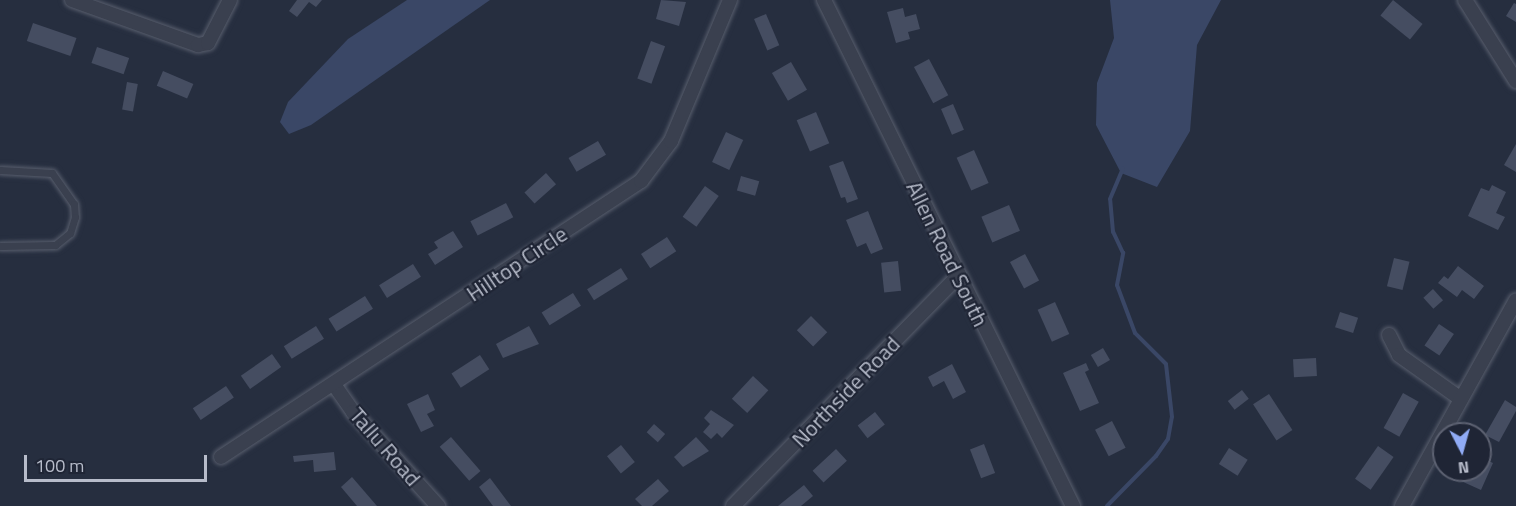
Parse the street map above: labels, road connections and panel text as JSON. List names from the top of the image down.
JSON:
{
  "streets": {
    "street": [
      "Allen Road South",
      "Hilltop Circle",
      "Northside Road",
      "Tallu Road"
    ]
  },
  "crossings": [
    ["Allen Road South", "Northside Road"],
    ["Hilltop Circle", "Tallu Road"]
  ],
  "scale_bar": "100 m",
  "north": "bottom"
}
